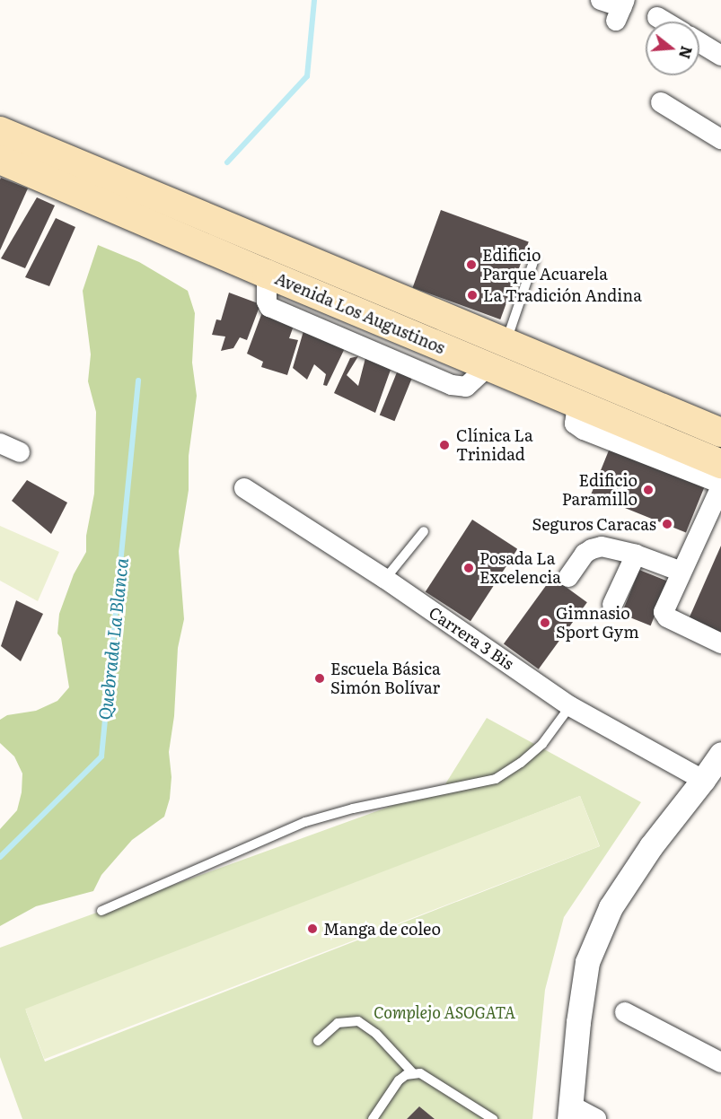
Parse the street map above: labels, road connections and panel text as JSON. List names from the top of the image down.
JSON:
{
  "streets": {
    "main road": ["Avenida Los Augustinos"],
    "street": ["Carrera 3 Bis"]
  },
  "water": ["Quebrada La Blanca"],
  "parks": ["Complejo ASOGATA"],
  "places": [
    "Edificio Parque Acuarela",
    "La Tradición Andina",
    "Clínica La Trinidad",
    "Edificio Paramillo",
    "Seguros Caracas",
    "Posada La Excelencia",
    "Gimnasio Sport Gym",
    "Escuela Básica Simón Bolívar",
    "Manga de coleo"
  ],
  "north": "right"
}
